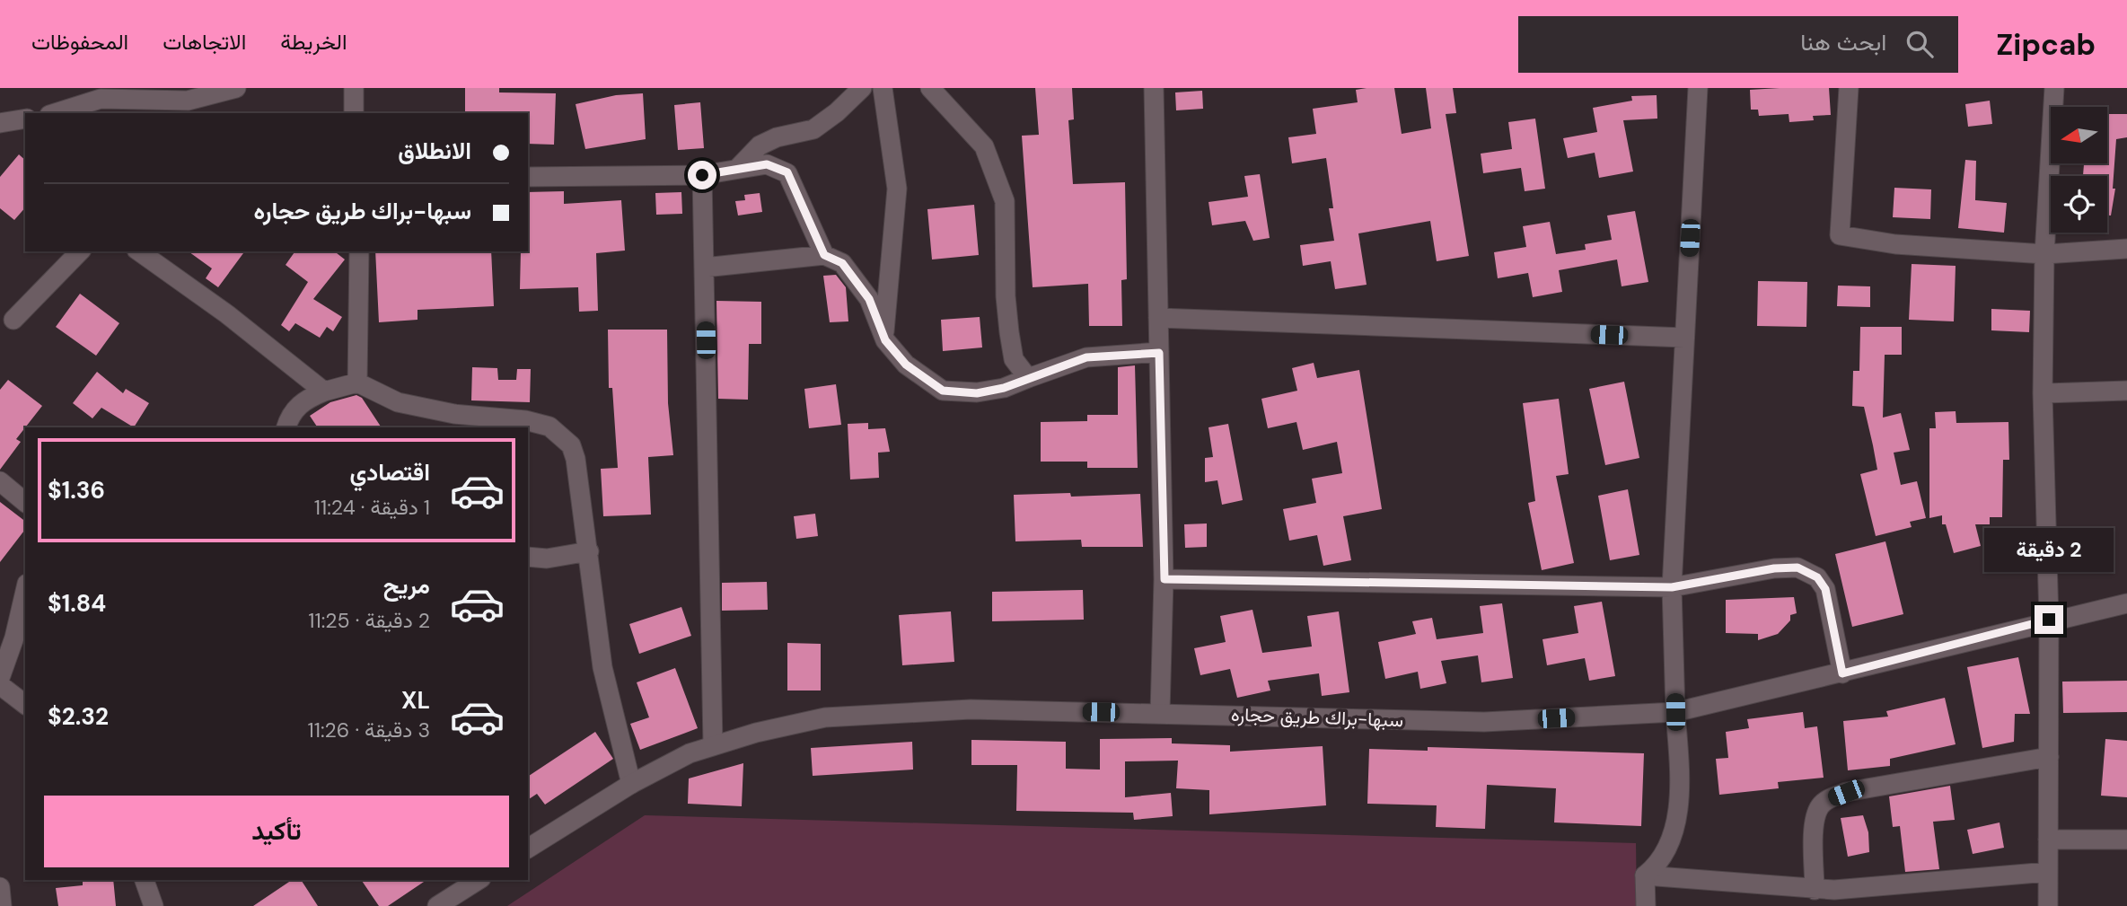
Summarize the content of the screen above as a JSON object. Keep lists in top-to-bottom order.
{
  "streets": {
    "street": ["سبها-براك طريق حجاره"]
  },
  "north": "left",
  "page": {
    "header": "Zipcab",
    "search": "ابحث هنا",
    "nav": ["الخريطة", "الاتجاهات", "المحفوظات"],
    "banner": ["الانطلاق", "سبها-براك طريق حجاره"],
    "list": [
      {
        "name": "اقتصادي",
        "note": "1 دقيقة · 11:24",
        "value": "$1.36"
      },
      {
        "name": "مريح",
        "note": "2 دقيقة · 11:25",
        "value": "$1.84"
      },
      {
        "name": "XL",
        "note": "3 دقيقة · 11:26",
        "value": "$2.32"
      }
    ],
    "bubble": "2 دقيقة",
    "buttons": "تأكيد"
  }
}
